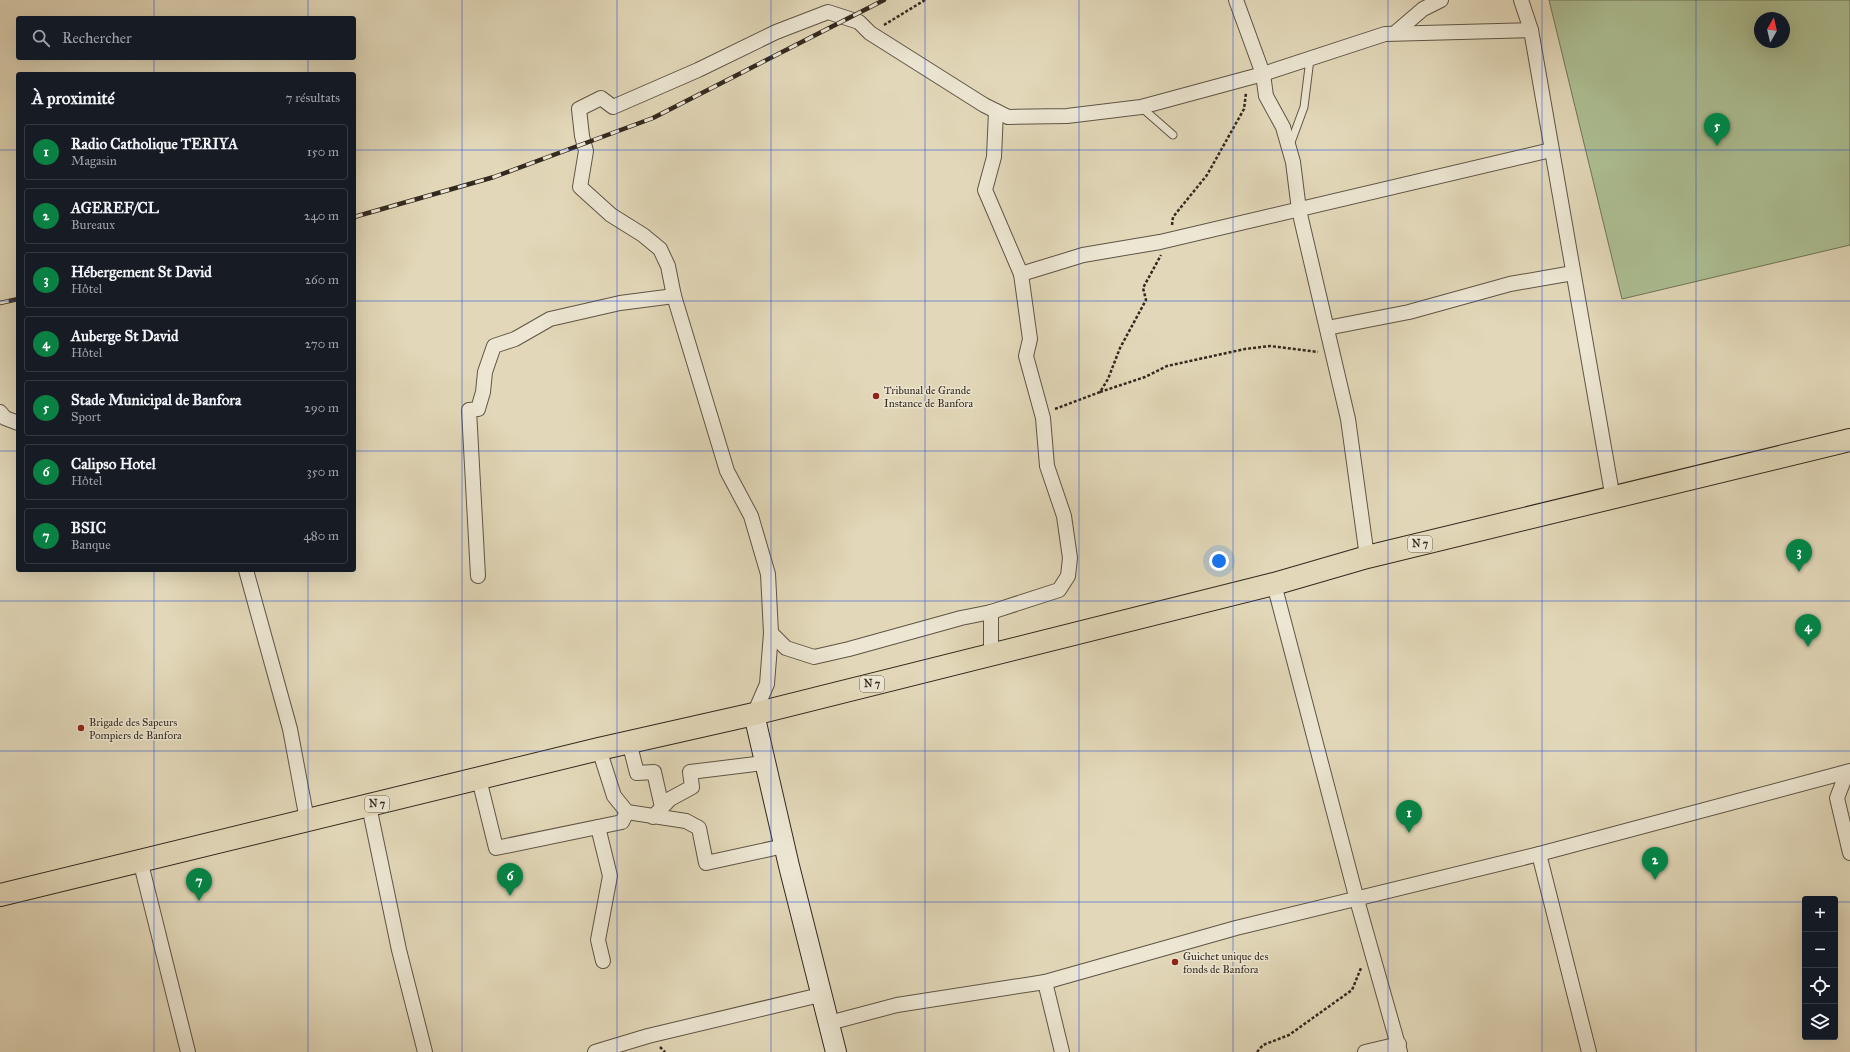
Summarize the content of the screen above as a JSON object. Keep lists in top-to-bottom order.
{
  "streets": {
    "highway": ["N 7"]
  },
  "places": ["Tribunal de Grande Instance de Banfora", "Brigade des Sapeurs Pompiers de Banfora", "Guichet unique des fonds de Banfora"],
  "north": "top",
  "page": {
    "search": "Rechercher",
    "heading": ["À proximité", "7 résultats"],
    "pins": [
      "5",
      "3",
      "4",
      "1",
      "2",
      "6",
      "7"
    ],
    "list": [
      {
        "mark": "1",
        "name": "Radio Catholique TERIYA",
        "note": "Magasin",
        "value": "150 m"
      },
      {
        "mark": "2",
        "name": "AGEREF/CL",
        "note": "Bureaux",
        "value": "240 m"
      },
      {
        "mark": "3",
        "name": "Hébergement St David",
        "note": "Hôtel",
        "value": "260 m"
      },
      {
        "mark": "4",
        "name": "Auberge St David",
        "note": "Hôtel",
        "value": "270 m"
      },
      {
        "mark": "5",
        "name": "Stade Municipal de Banfora",
        "note": "Sport",
        "value": "290 m"
      },
      {
        "mark": "6",
        "name": "Calipso Hotel",
        "note": "Hôtel",
        "value": "350 m"
      },
      {
        "mark": "7",
        "name": "BSIC",
        "note": "Banque",
        "value": "480 m"
      }
    ],
    "map_buttons": ["+", "−"]
  }
}
